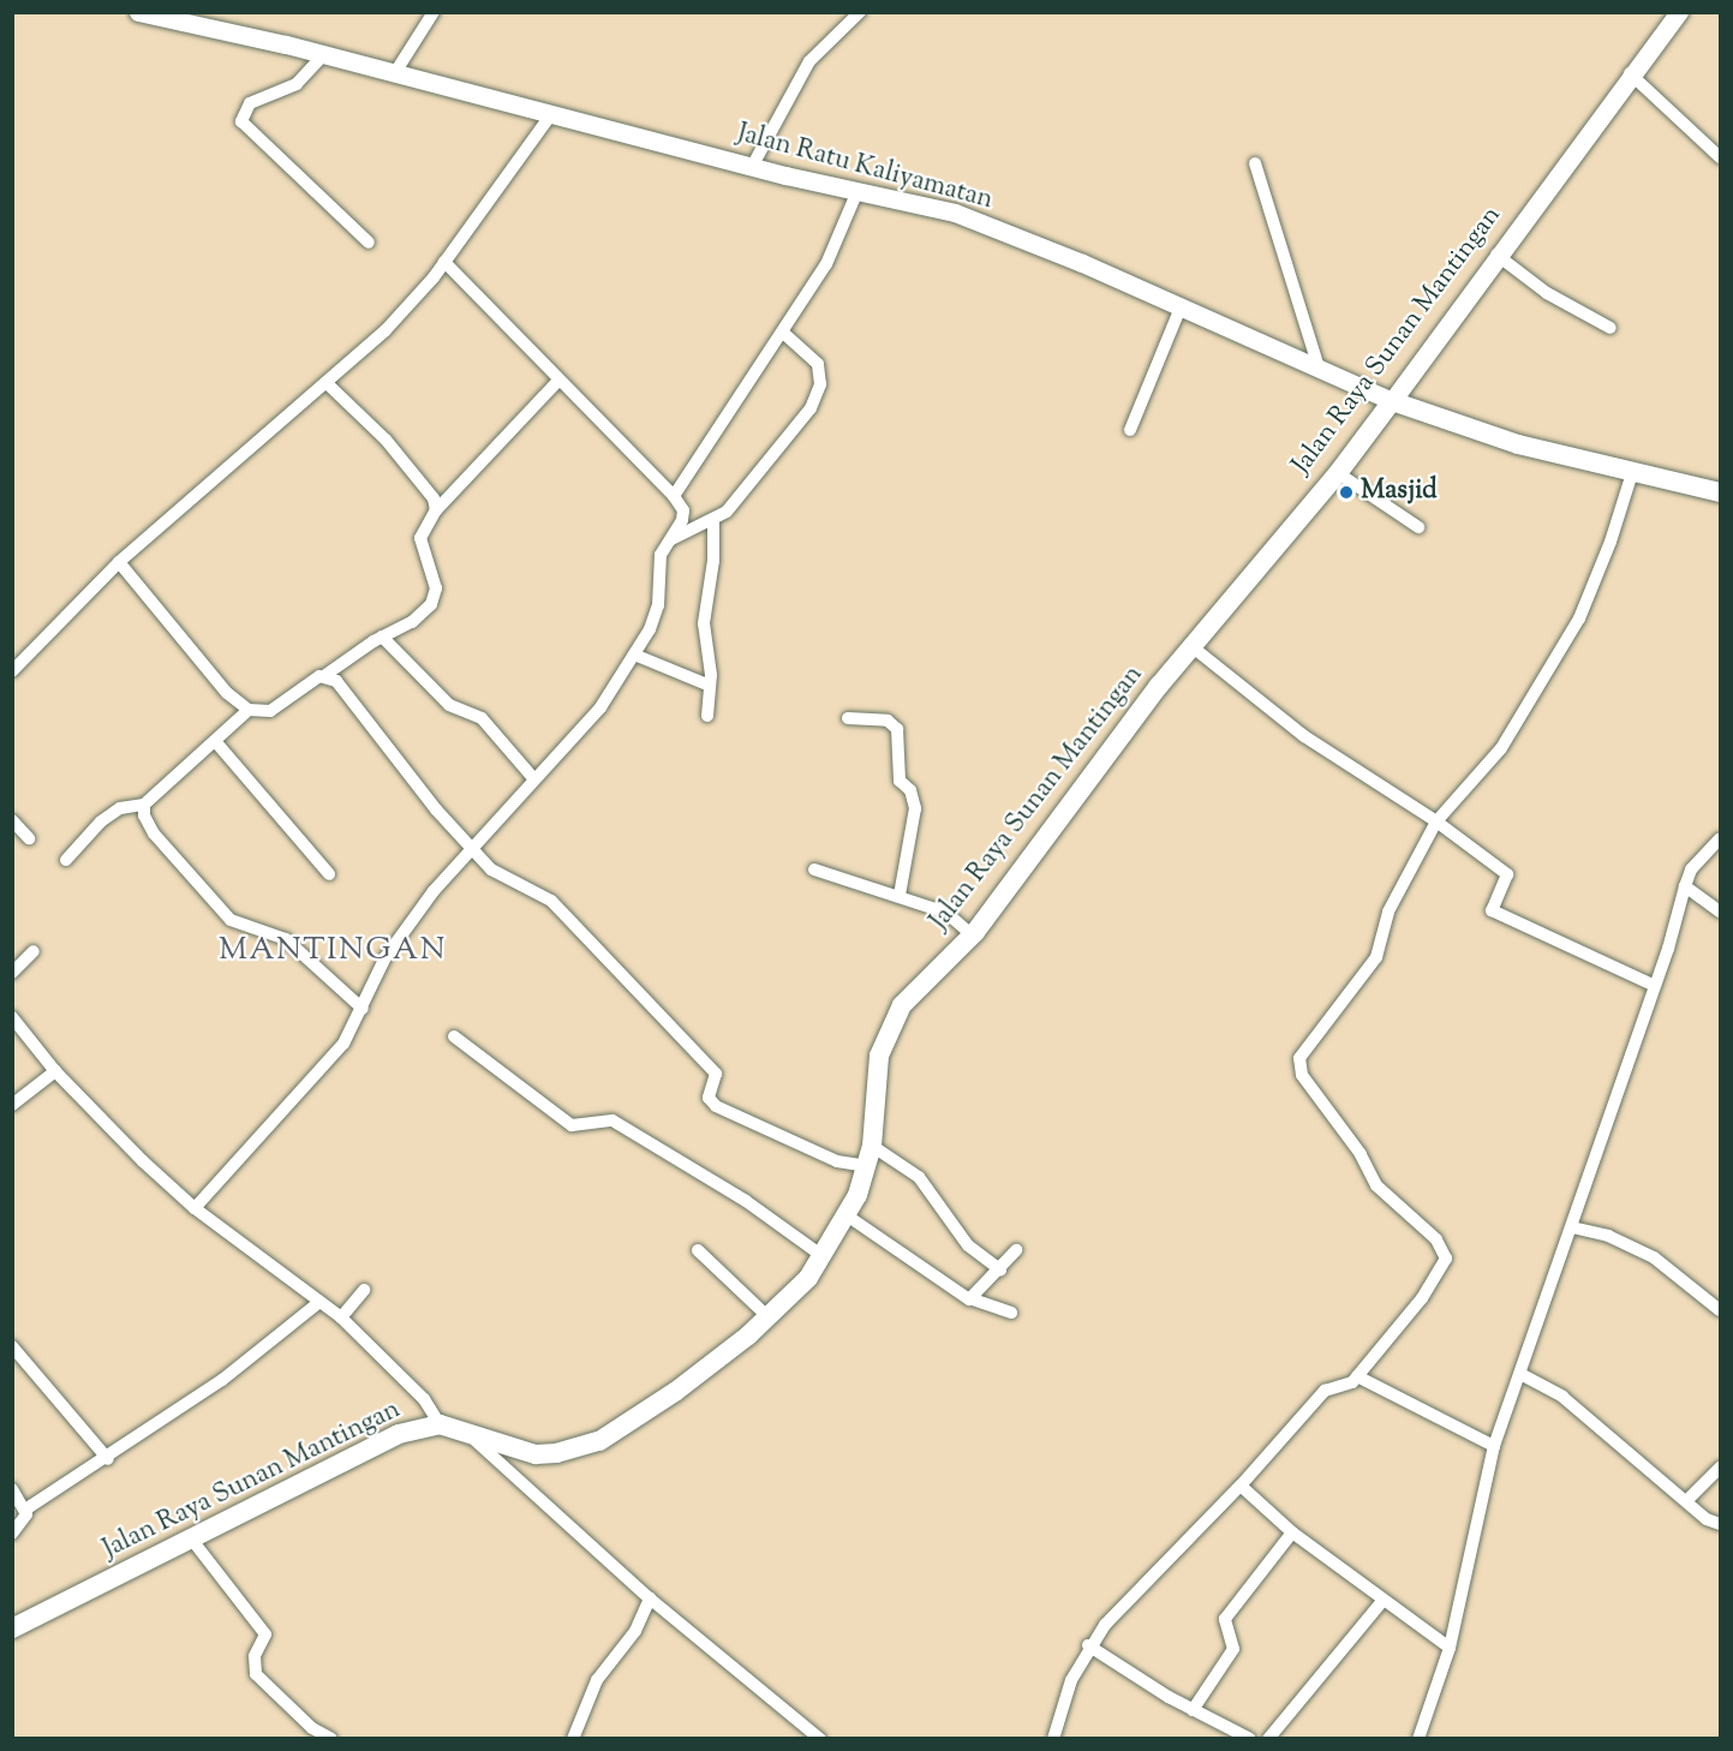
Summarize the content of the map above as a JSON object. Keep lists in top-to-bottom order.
{
  "streets": {
    "main road": ["Jalan Ratu Kaliyamatan", "Jalan Raya Sunan Mantingan"]
  },
  "crossings": [
    ["Jalan Ratu Kaliyamatan", "Jalan Raya Sunan Mantingan"]
  ],
  "districts": ["MANTINGAN"],
  "places": ["Masjid"]
}
